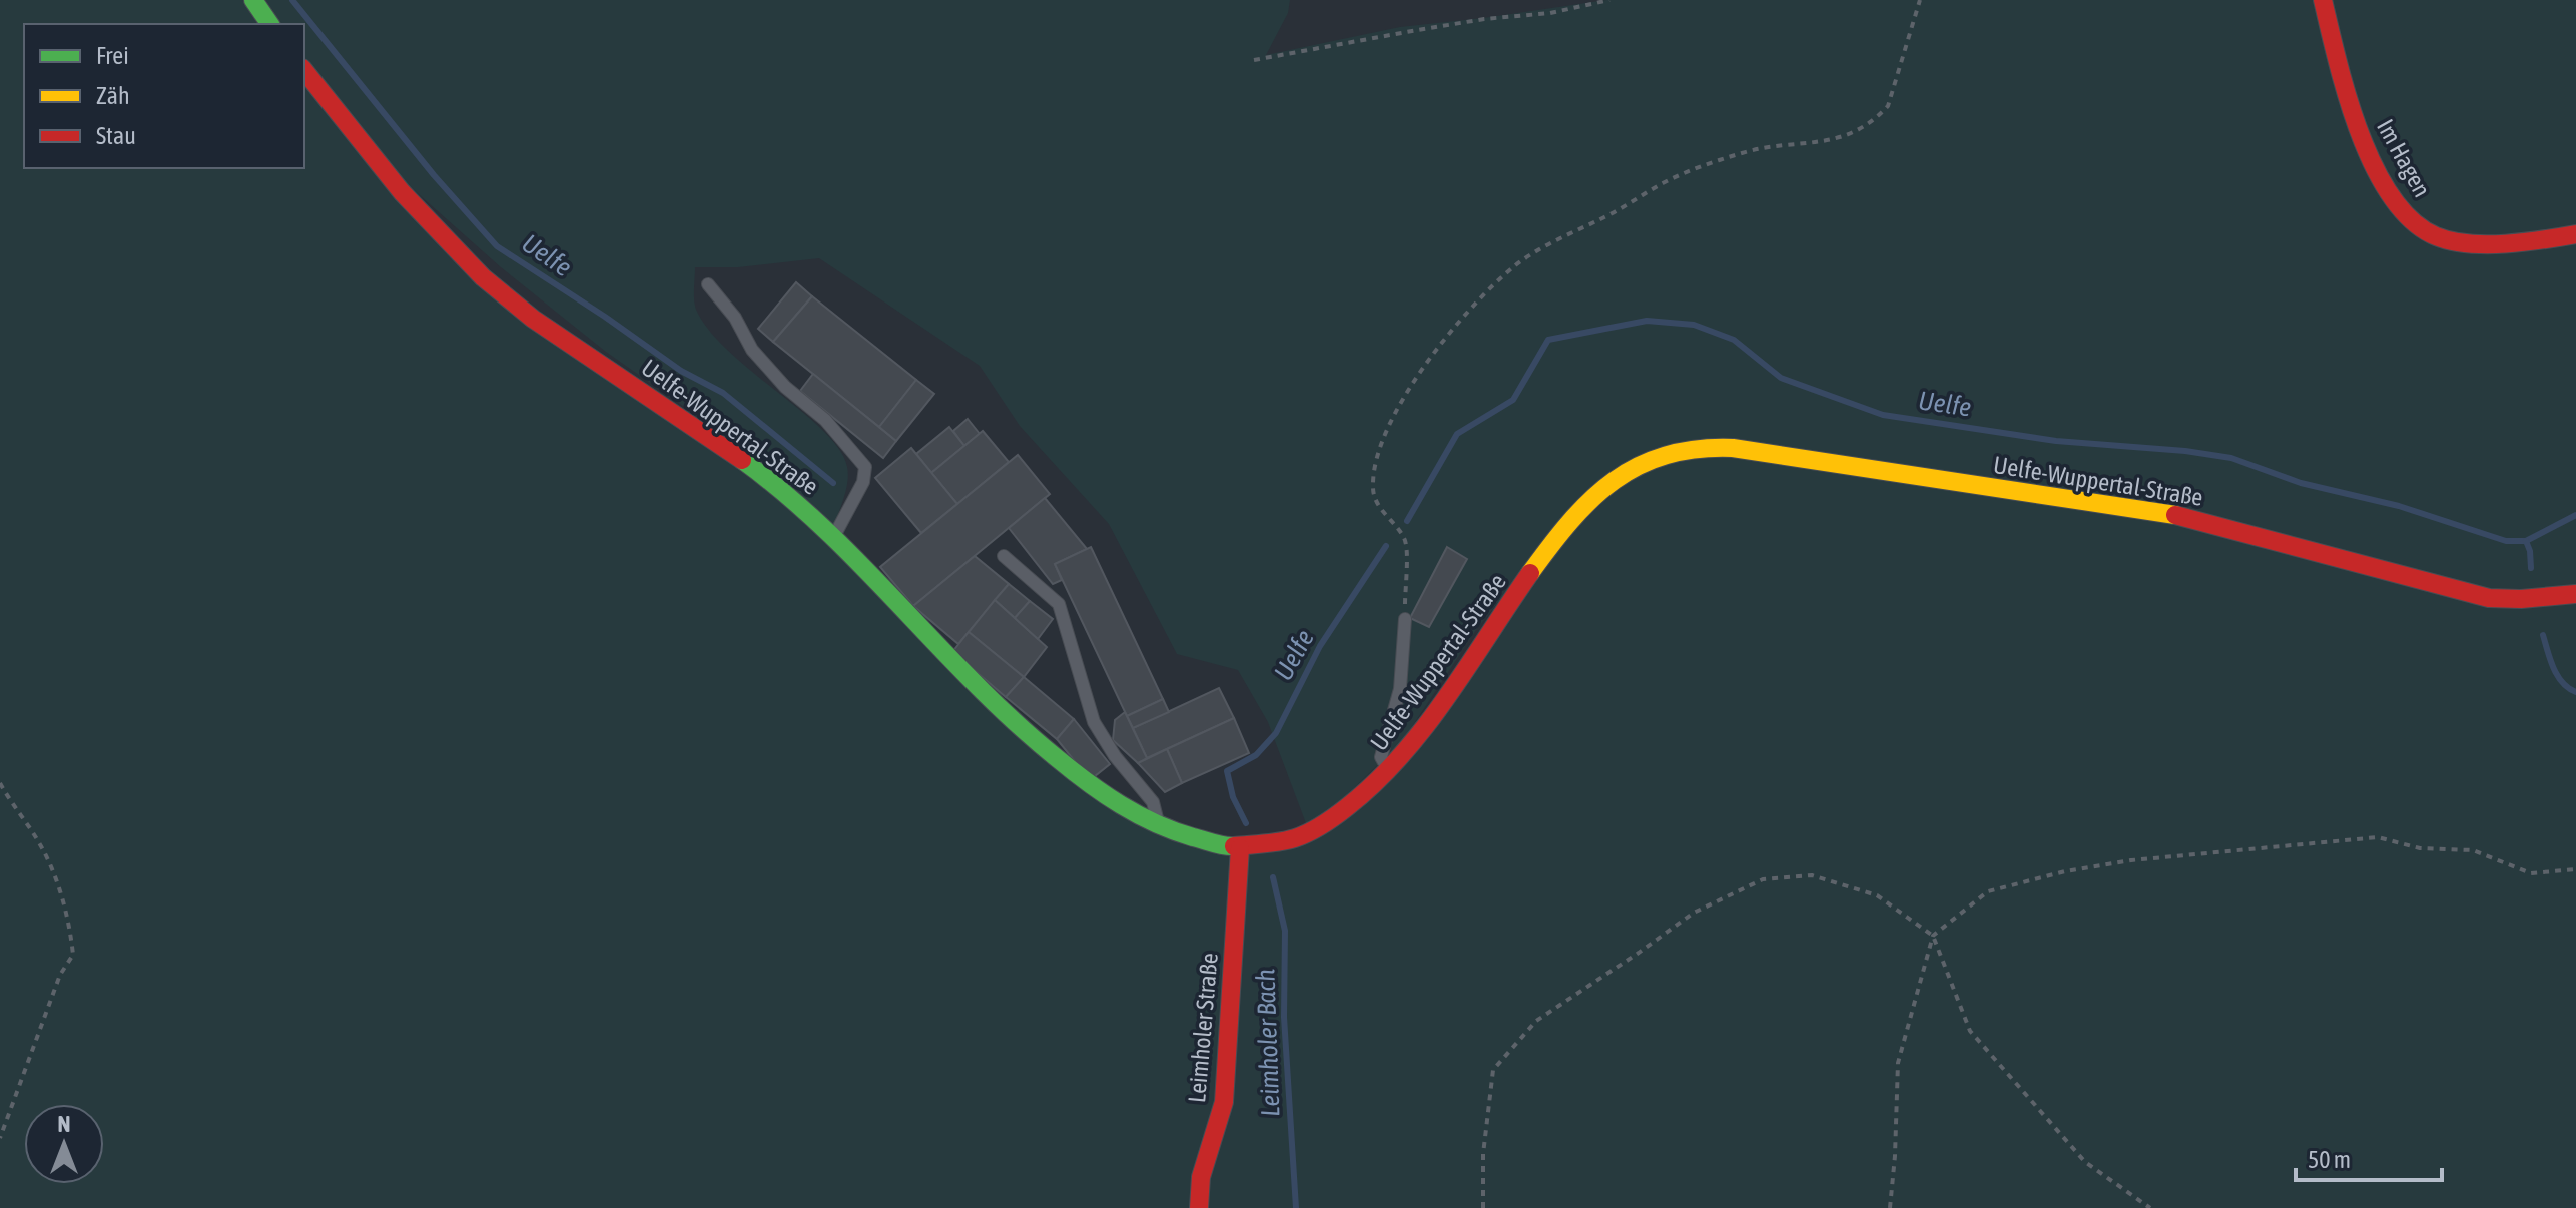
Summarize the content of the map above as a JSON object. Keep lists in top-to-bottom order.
{
  "streets": {
    "main road": ["Im Hagen", "Uelfe-Wuppertal-Straße", "Leimholer Straße"]
  },
  "crossings": [
    ["Uelfe-Wuppertal-Straße", "Leimholer Straße"]
  ],
  "water": ["Uelfe", "Leimholer Bach"],
  "legend": ["Frei", "Zäh", "Stau"],
  "scale_bar": "50 m",
  "north": "top"
}
